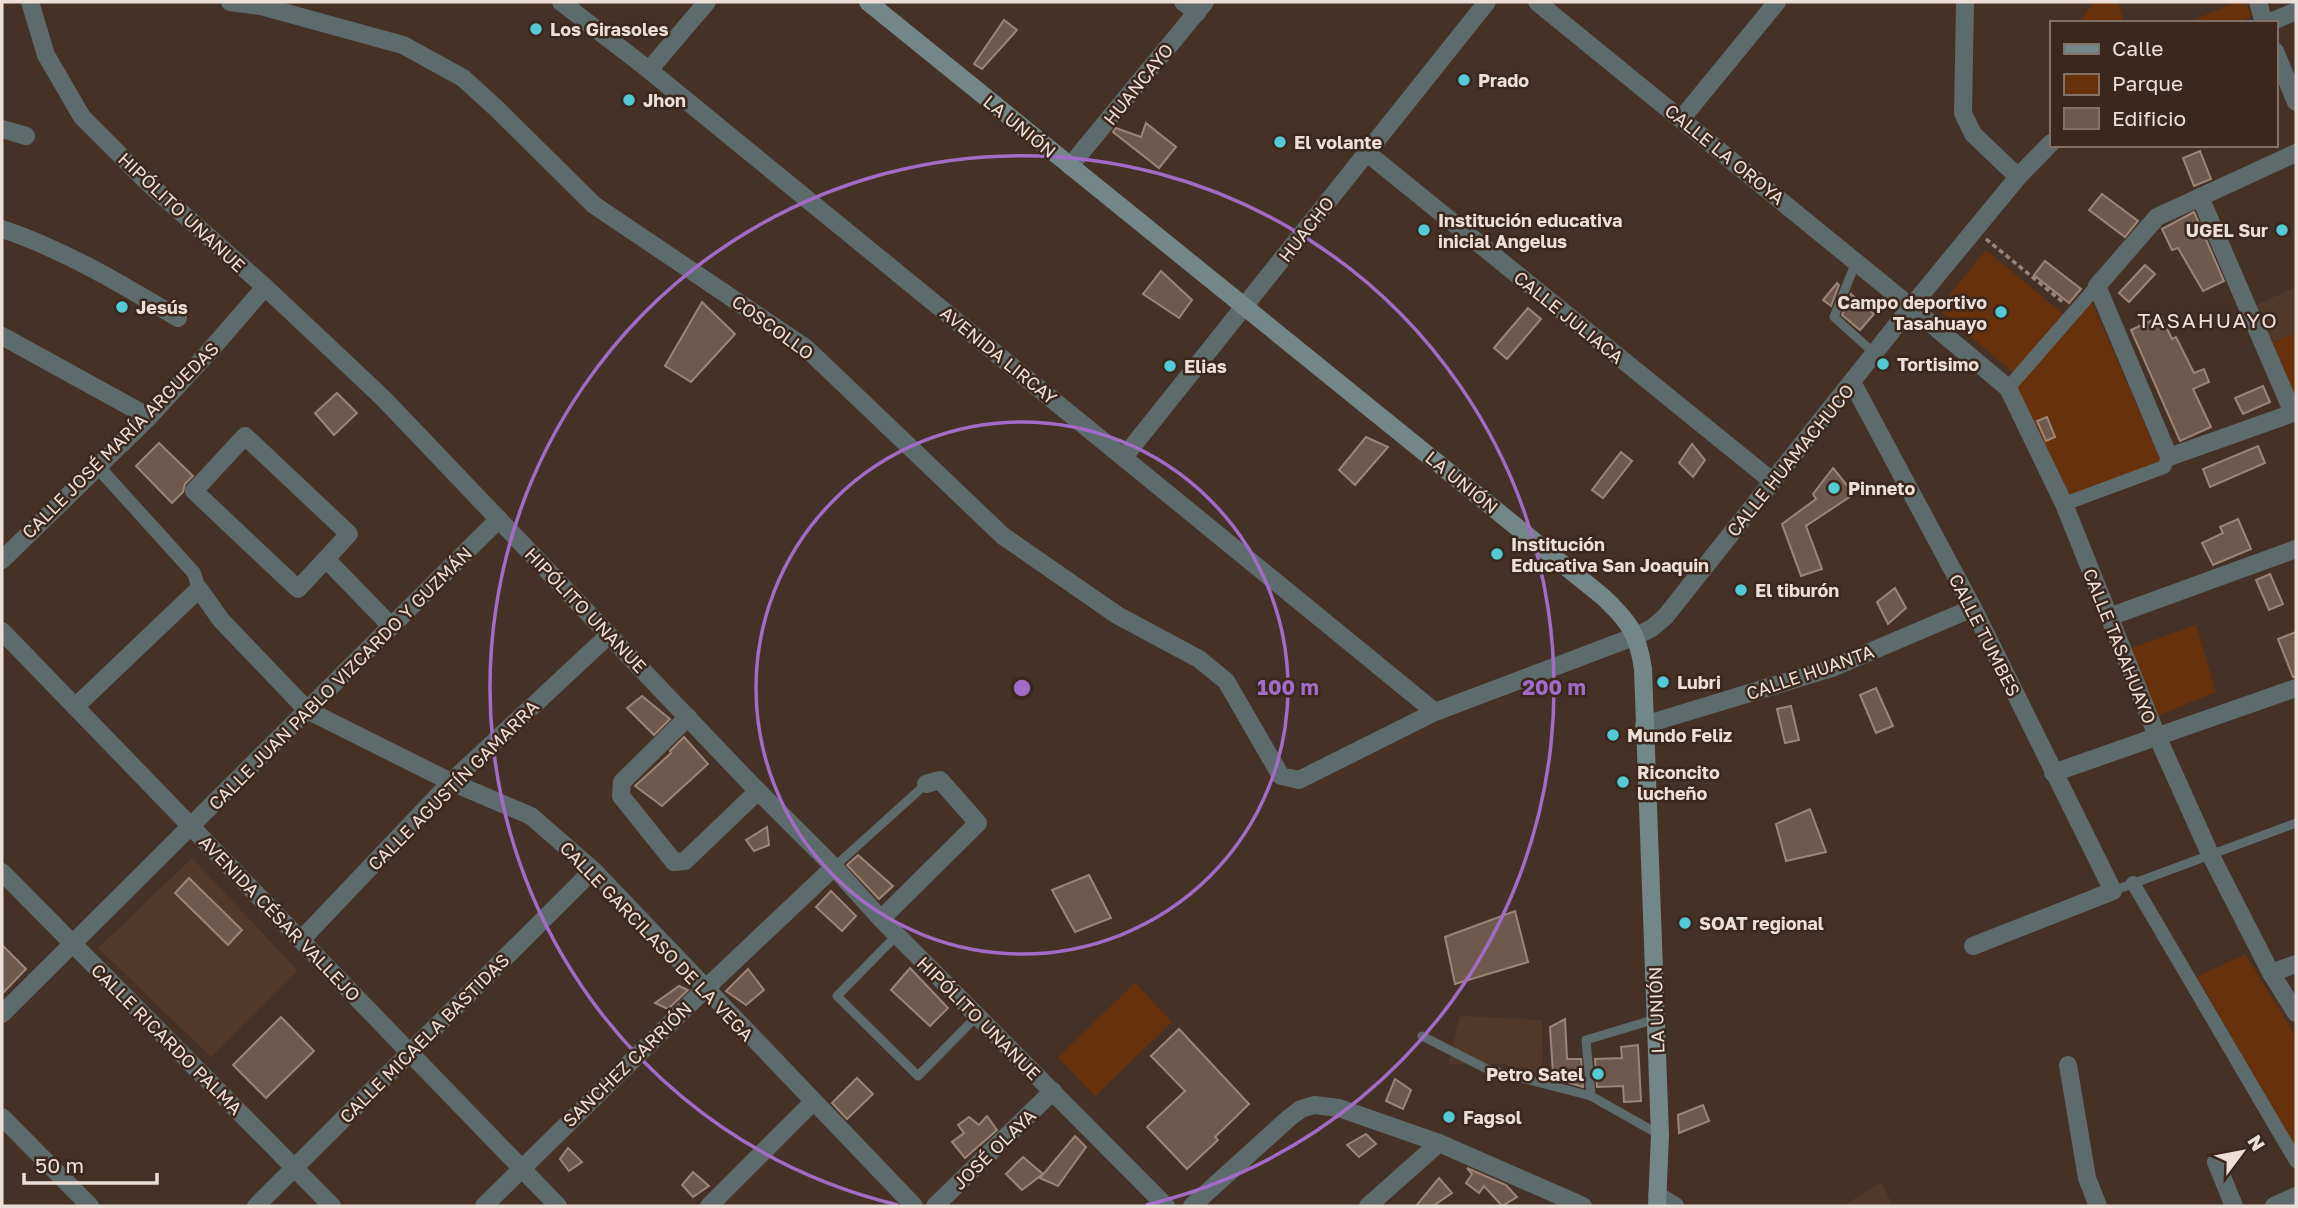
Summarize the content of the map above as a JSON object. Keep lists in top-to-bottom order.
{
  "streets": {
    "main road": ["LA UNIÓN"],
    "street": [
      "HUANCAYO",
      "CALLE LA OROYA",
      "HIPÓLITO UNANUE",
      "HUACHO",
      "CALLE JULIACA",
      "COSCOLLO",
      "AVENIDA LIRCAY",
      "CALLE JOSÉ MARÍA ARGUEDAS",
      "CALLE HUAMACHUCO",
      "CALLE TUMBES",
      "CALLE TASAHUAYO",
      "CALLE HUANTA",
      "CALLE JUAN PABLO VIZCARDO Y GUZMÁN",
      "CALLE AGUSTÍN GAMARRA",
      "AVENIDA CÉSAR VALLEJO",
      "CALLE GARCILASO DE LA VEGA",
      "CALLE MICAELA BASTIDAS",
      "CALLE RICARDO PALMA",
      "SANCHEZ CARRIÓN",
      "JOSÉ OLAYA"
    ]
  },
  "crossings": [
    ["HUANCAYO", "LA UNIÓN"],
    ["LA UNIÓN", "HUACHO"],
    ["LA UNIÓN", "CALLE HUAMACHUCO"],
    ["LA UNIÓN", "CALLE HUANTA"],
    ["CALLE LA OROYA", "CALLE HUAMACHUCO"],
    ["CALLE LA OROYA", "CALLE TASAHUAYO"],
    ["HIPÓLITO UNANUE", "CALLE JOSÉ MARÍA ARGUEDAS"],
    ["HIPÓLITO UNANUE", "CALLE JUAN PABLO VIZCARDO Y GUZMÁN"],
    ["HIPÓLITO UNANUE", "CALLE AGUSTÍN GAMARRA"],
    ["HIPÓLITO UNANUE", "SANCHEZ CARRIÓN"],
    ["HIPÓLITO UNANUE", "JOSÉ OLAYA"],
    ["HUACHO", "CALLE JULIACA"],
    ["HUACHO", "AVENIDA LIRCAY"],
    ["CALLE JULIACA", "CALLE HUAMACHUCO"],
    ["COSCOLLO", "CALLE HUAMACHUCO"],
    ["AVENIDA LIRCAY", "CALLE HUAMACHUCO"],
    ["CALLE JOSÉ MARÍA ARGUEDAS", "CALLE GARCILASO DE LA VEGA"],
    ["CALLE HUAMACHUCO", "CALLE TUMBES"],
    ["CALLE HUAMACHUCO", "CALLE TASAHUAYO"],
    ["CALLE TUMBES", "CALLE HUANTA"],
    ["CALLE JUAN PABLO VIZCARDO Y GUZMÁN", "AVENIDA CÉSAR VALLEJO"],
    ["CALLE JUAN PABLO VIZCARDO Y GUZMÁN", "CALLE GARCILASO DE LA VEGA"],
    ["CALLE JUAN PABLO VIZCARDO Y GUZMÁN", "CALLE RICARDO PALMA"],
    ["CALLE AGUSTÍN GAMARRA", "AVENIDA CÉSAR VALLEJO"],
    ["CALLE AGUSTÍN GAMARRA", "CALLE GARCILASO DE LA VEGA"],
    ["AVENIDA CÉSAR VALLEJO", "CALLE MICAELA BASTIDAS"],
    ["AVENIDA CÉSAR VALLEJO", "SANCHEZ CARRIÓN"],
    ["CALLE GARCILASO DE LA VEGA", "CALLE MICAELA BASTIDAS"],
    ["CALLE GARCILASO DE LA VEGA", "SANCHEZ CARRIÓN"],
    ["CALLE MICAELA BASTIDAS", "CALLE RICARDO PALMA"]
  ],
  "districts": ["TASAHUAYO"],
  "places": [
    "Los Girasoles",
    "Prado",
    "Jhon",
    "El volante",
    "Institución educativa inicial Angelus",
    "UGEL Sur",
    "Jesús",
    "Campo deportivo Tasahuayo",
    "Tortisimo",
    "Elias",
    "Pinneto",
    "Institución Educativa San Joaquin",
    "El tiburón",
    "Lubri",
    "Mundo Feliz",
    "Riconcito lucheño",
    "SOAT regional",
    "Petro Satel",
    "Fagsol"
  ],
  "legend": ["Calle", "Parque", "Edificio"],
  "scale_bar": "50 m",
  "north": "top right",
  "rings": ["100 m", "200 m"]
}
